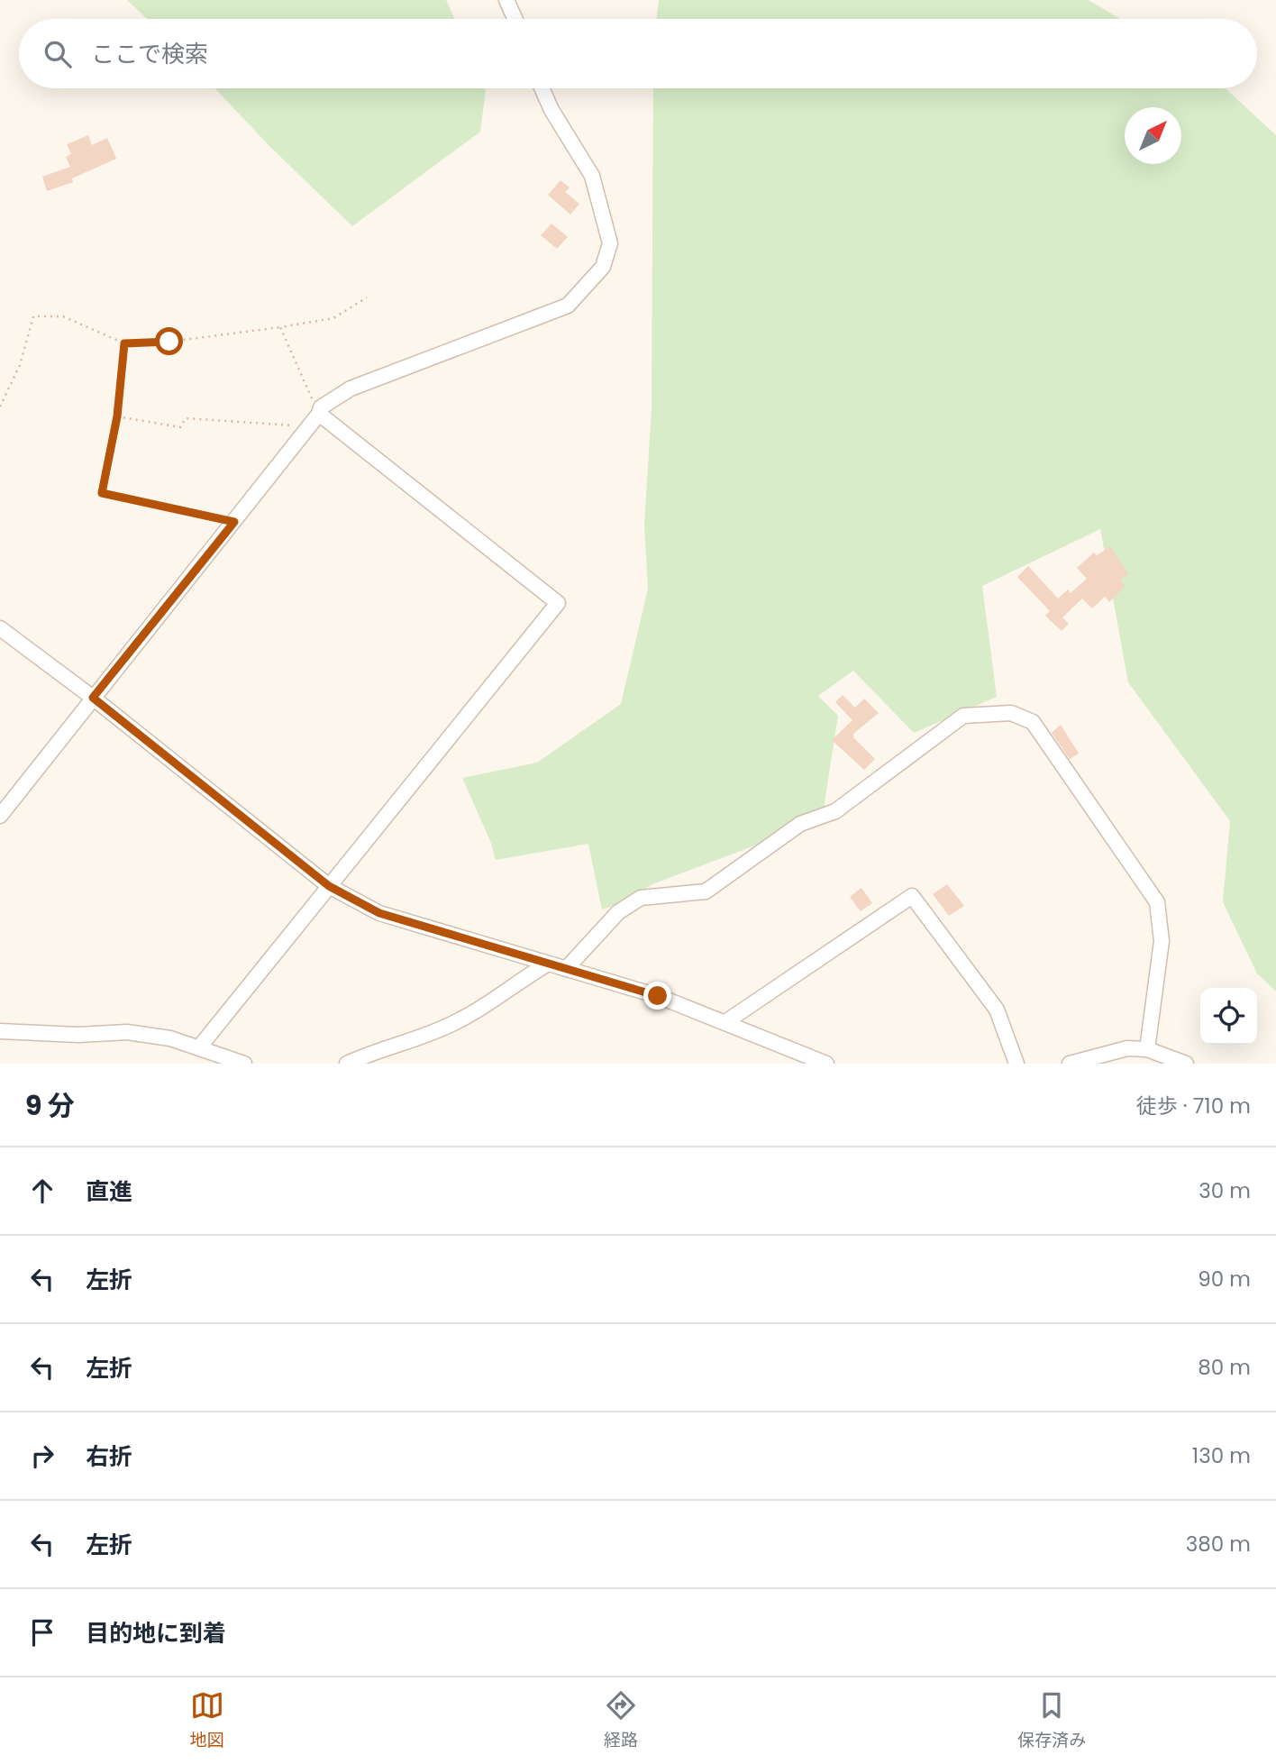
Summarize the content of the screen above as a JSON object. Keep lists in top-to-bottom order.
{
  "north": "top right",
  "page": {
    "search": "ここで検索",
    "heading": ["9 分", "徒歩 · 710 m"],
    "list": [
      ["直進", "30 m"],
      ["左折", "90 m"],
      ["左折", "80 m"],
      ["右折", "130 m"],
      ["左折", "380 m"],
      "目的地に到着"
    ],
    "nav": ["地図", "経路", "保存済み"]
  }
}
